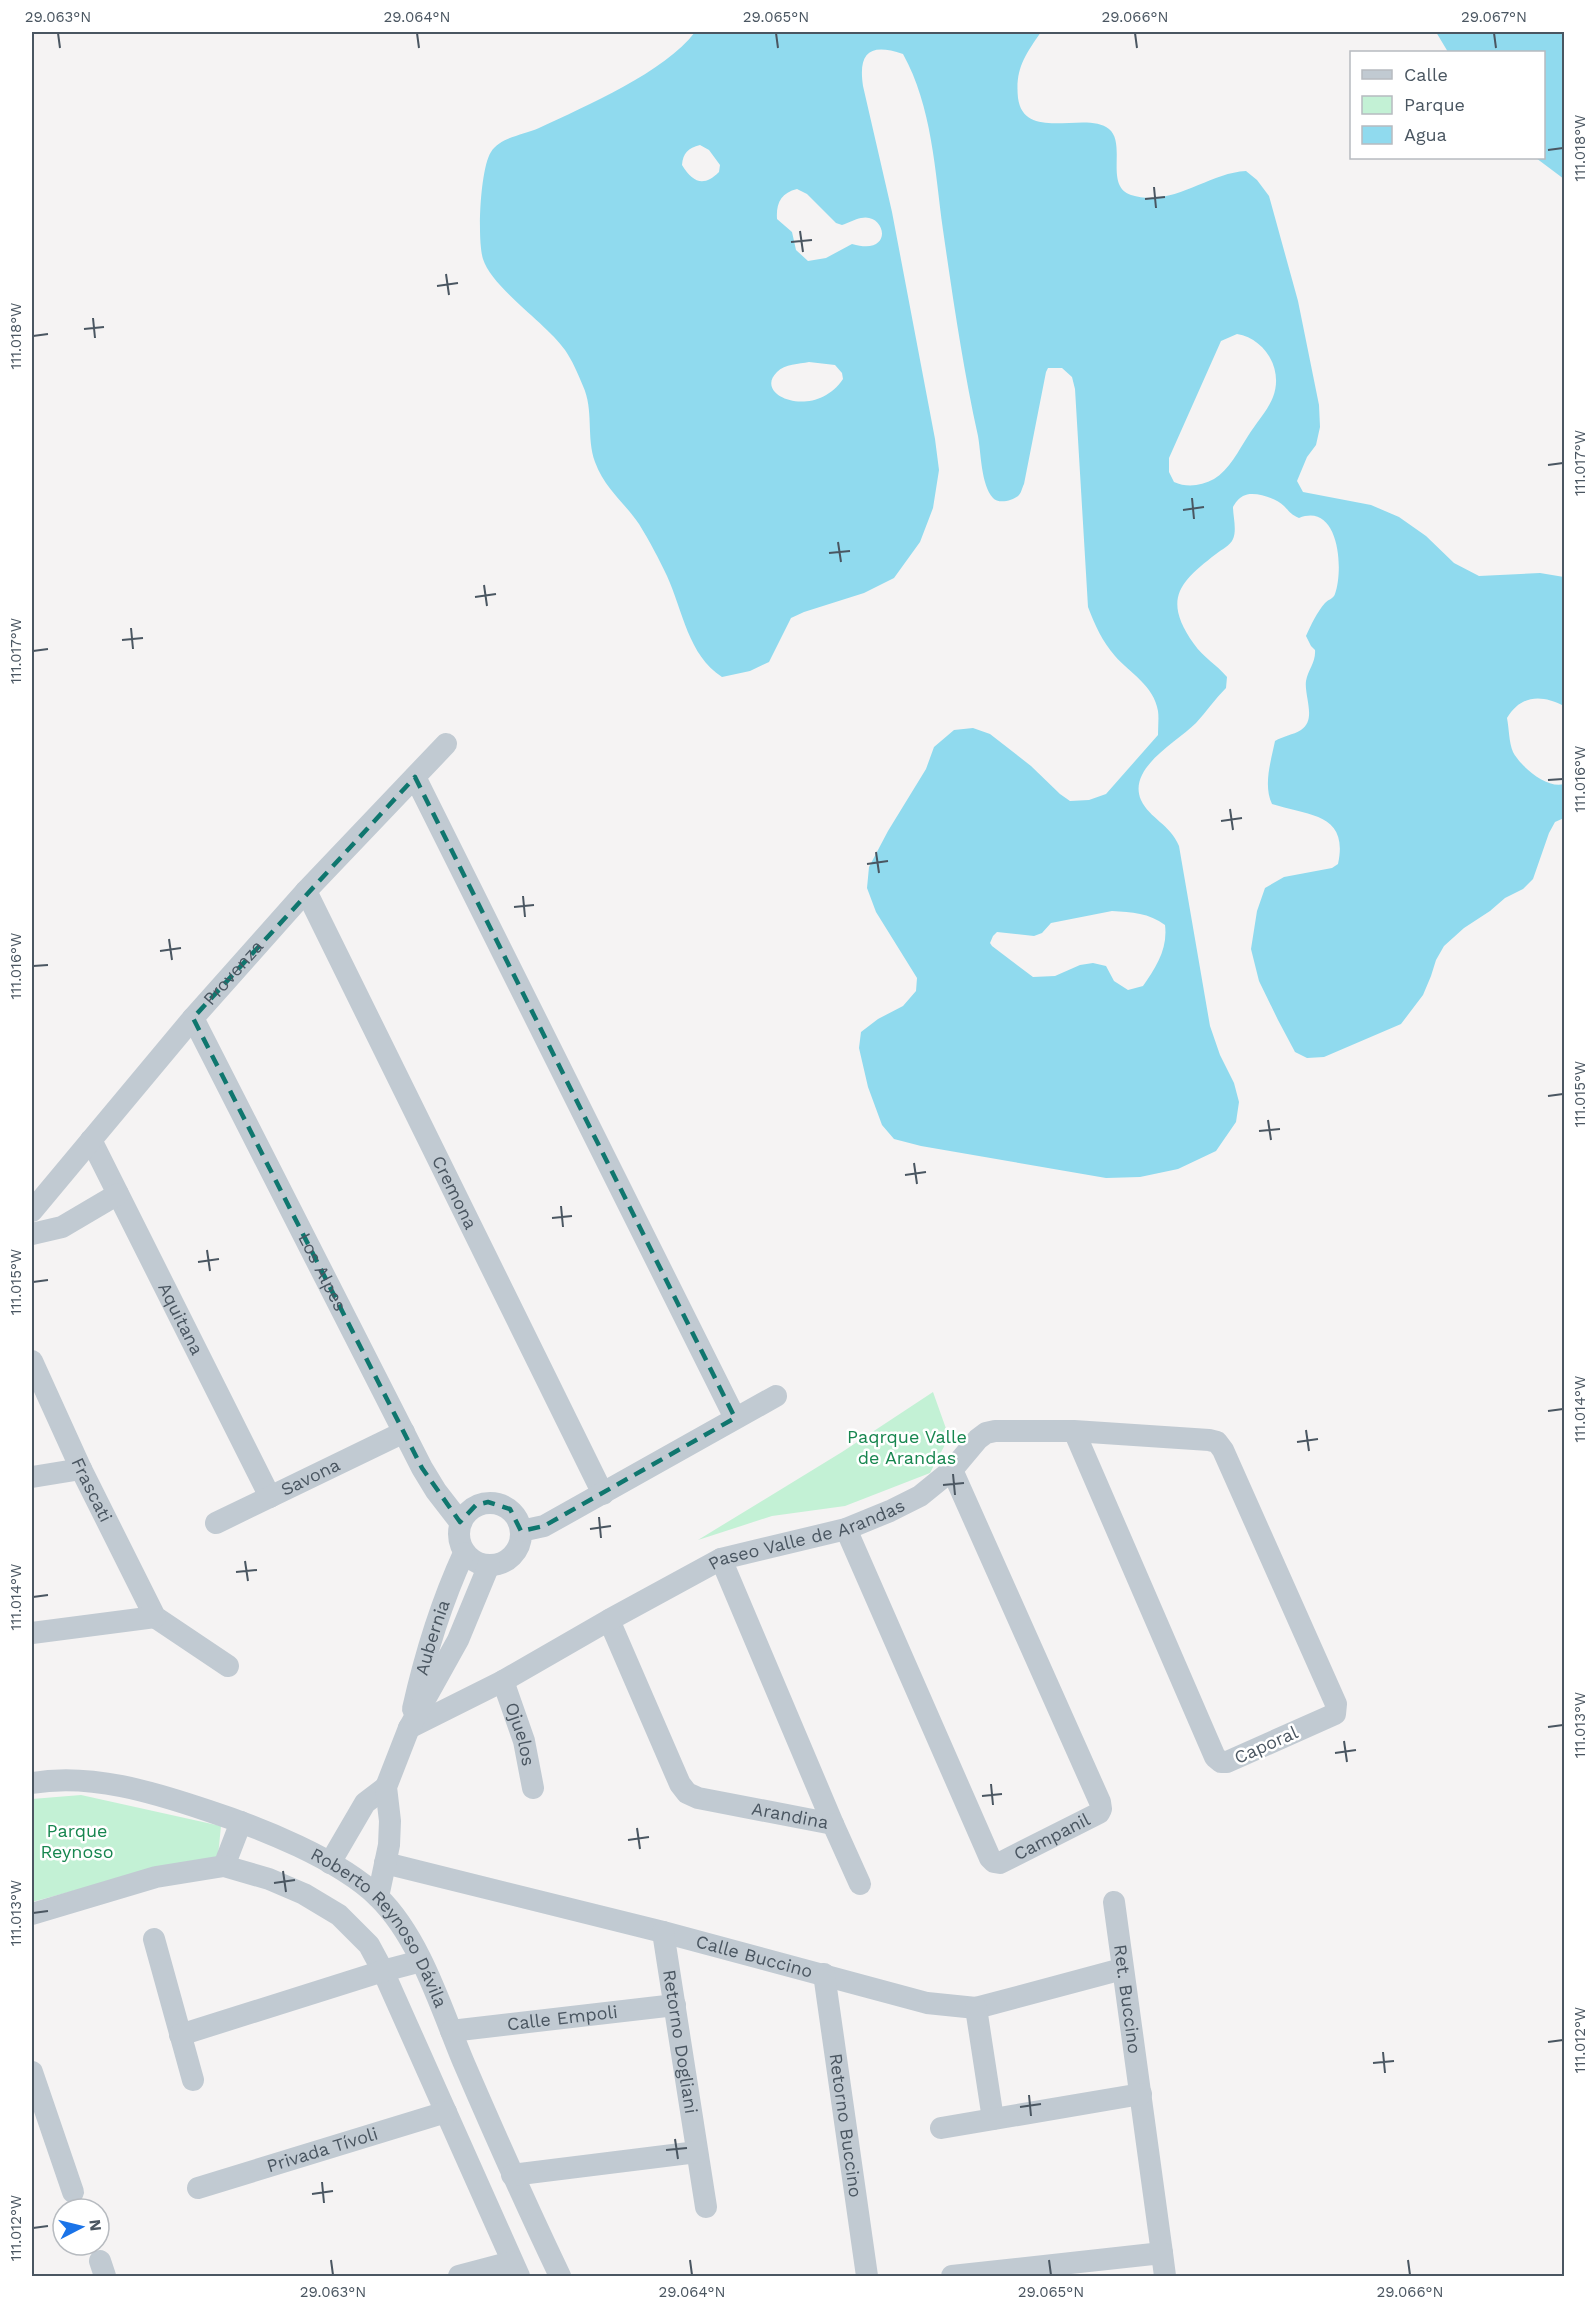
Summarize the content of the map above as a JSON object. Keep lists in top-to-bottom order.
{
  "streets": {
    "street": [
      "Provenza",
      "Cremona",
      "Los Alpes",
      "Aquitana",
      "Savona",
      "Frascati",
      "Paseo Valle de Arandas",
      "Aubernia",
      "Ojuelos",
      "Caporal",
      "Arandina",
      "Campanil",
      "Roberto Reynoso Dávila",
      "Calle Buccino",
      "Ret. Buccino",
      "Calle Empoli",
      "Retorno Dogliani",
      "Retorno Buccino",
      "Privada Tívoli"
    ]
  },
  "crossings": [
    ["Provenza", "Cremona"],
    ["Provenza", "Los Alpes"],
    ["Provenza", "Aquitana"],
    ["Los Alpes", "Savona"],
    ["Los Alpes", "Aubernia"],
    ["Aquitana", "Savona"],
    ["Paseo Valle de Arandas", "Aubernia"],
    ["Paseo Valle de Arandas", "Ojuelos"],
    ["Paseo Valle de Arandas", "Caporal"],
    ["Paseo Valle de Arandas", "Arandina"],
    ["Paseo Valle de Arandas", "Campanil"],
    ["Aubernia", "Roberto Reynoso Dávila"],
    ["Aubernia", "Calle Buccino"],
    ["Roberto Reynoso Dávila", "Calle Empoli"],
    ["Roberto Reynoso Dávila", "Privada Tívoli"],
    ["Calle Buccino", "Ret. Buccino"],
    ["Calle Buccino", "Retorno Dogliani"],
    ["Calle Buccino", "Retorno Buccino"],
    ["Calle Empoli", "Retorno Dogliani"]
  ],
  "parks": ["Paqrque Valle de Arandas", "Parque Reynoso"],
  "legend": ["Calle", "Parque", "Agua"],
  "north": "right",
  "coordinates": [
    "29.063°N",
    "29.064°N",
    "29.065°N",
    "29.066°N",
    "29.067°N",
    "111.018°W",
    "111.017°W",
    "111.016°W",
    "111.015°W",
    "111.014°W",
    "111.013°W",
    "111.012°W"
  ]
}
